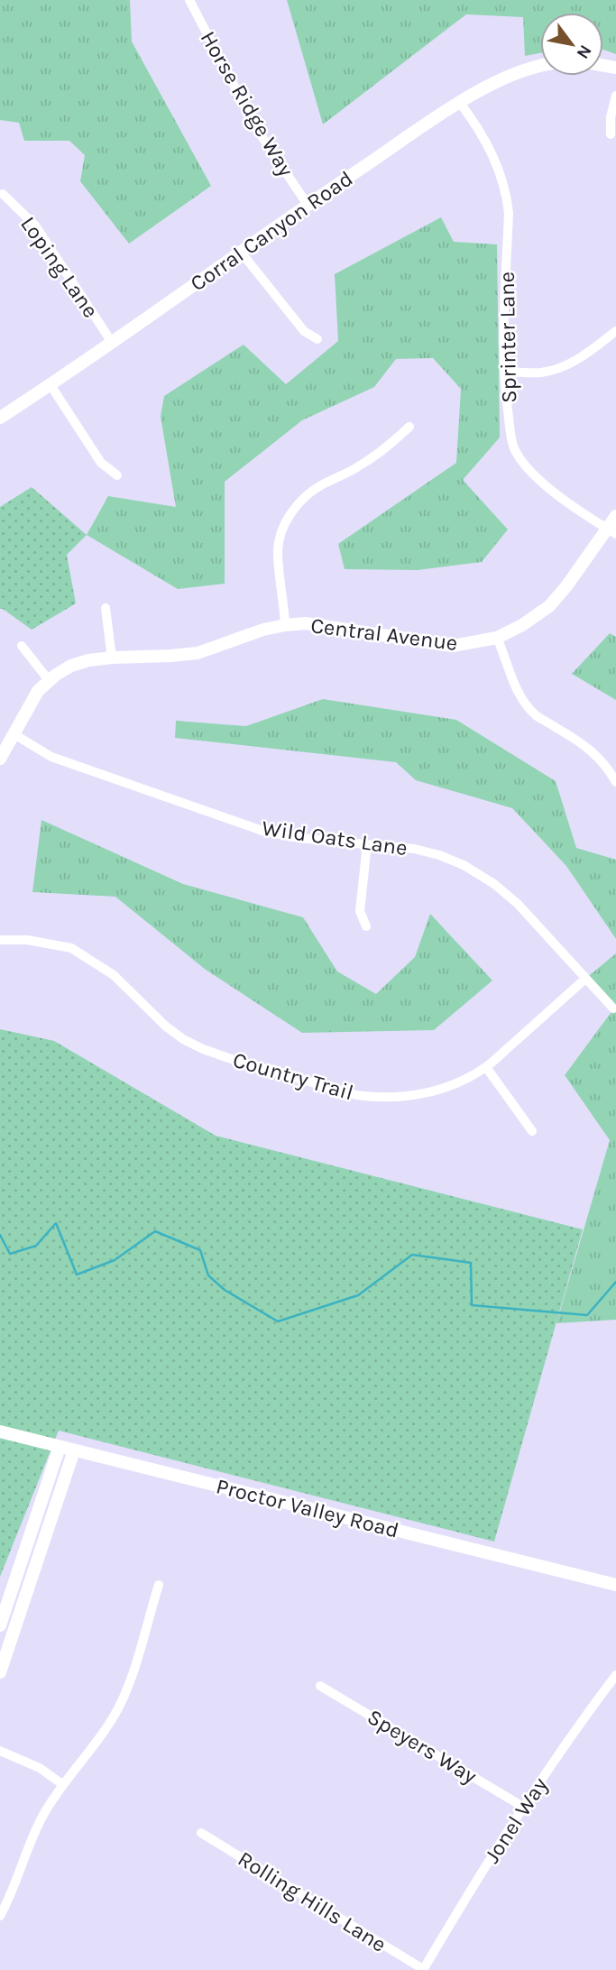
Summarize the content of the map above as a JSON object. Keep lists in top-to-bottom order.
{
  "streets": {
    "street": [
      "Horse Ridge Way",
      "Corral Canyon Road",
      "Loping Lane",
      "Sprinter Lane",
      "Central Avenue",
      "Wild Oats Lane",
      "Country Trail",
      "Proctor Valley Road",
      "Speyers Way",
      "Jonel Way",
      "Rolling Hills Lane"
    ]
  },
  "crossings": [
    ["Horse Ridge Way", "Corral Canyon Road"],
    ["Corral Canyon Road", "Loping Lane"],
    ["Corral Canyon Road", "Sprinter Lane"],
    ["Sprinter Lane", "Central Avenue"],
    ["Central Avenue", "Wild Oats Lane"],
    ["Wild Oats Lane", "Country Trail"],
    ["Speyers Way", "Jonel Way"],
    ["Jonel Way", "Rolling Hills Lane"]
  ],
  "north": "bottom right"
}
